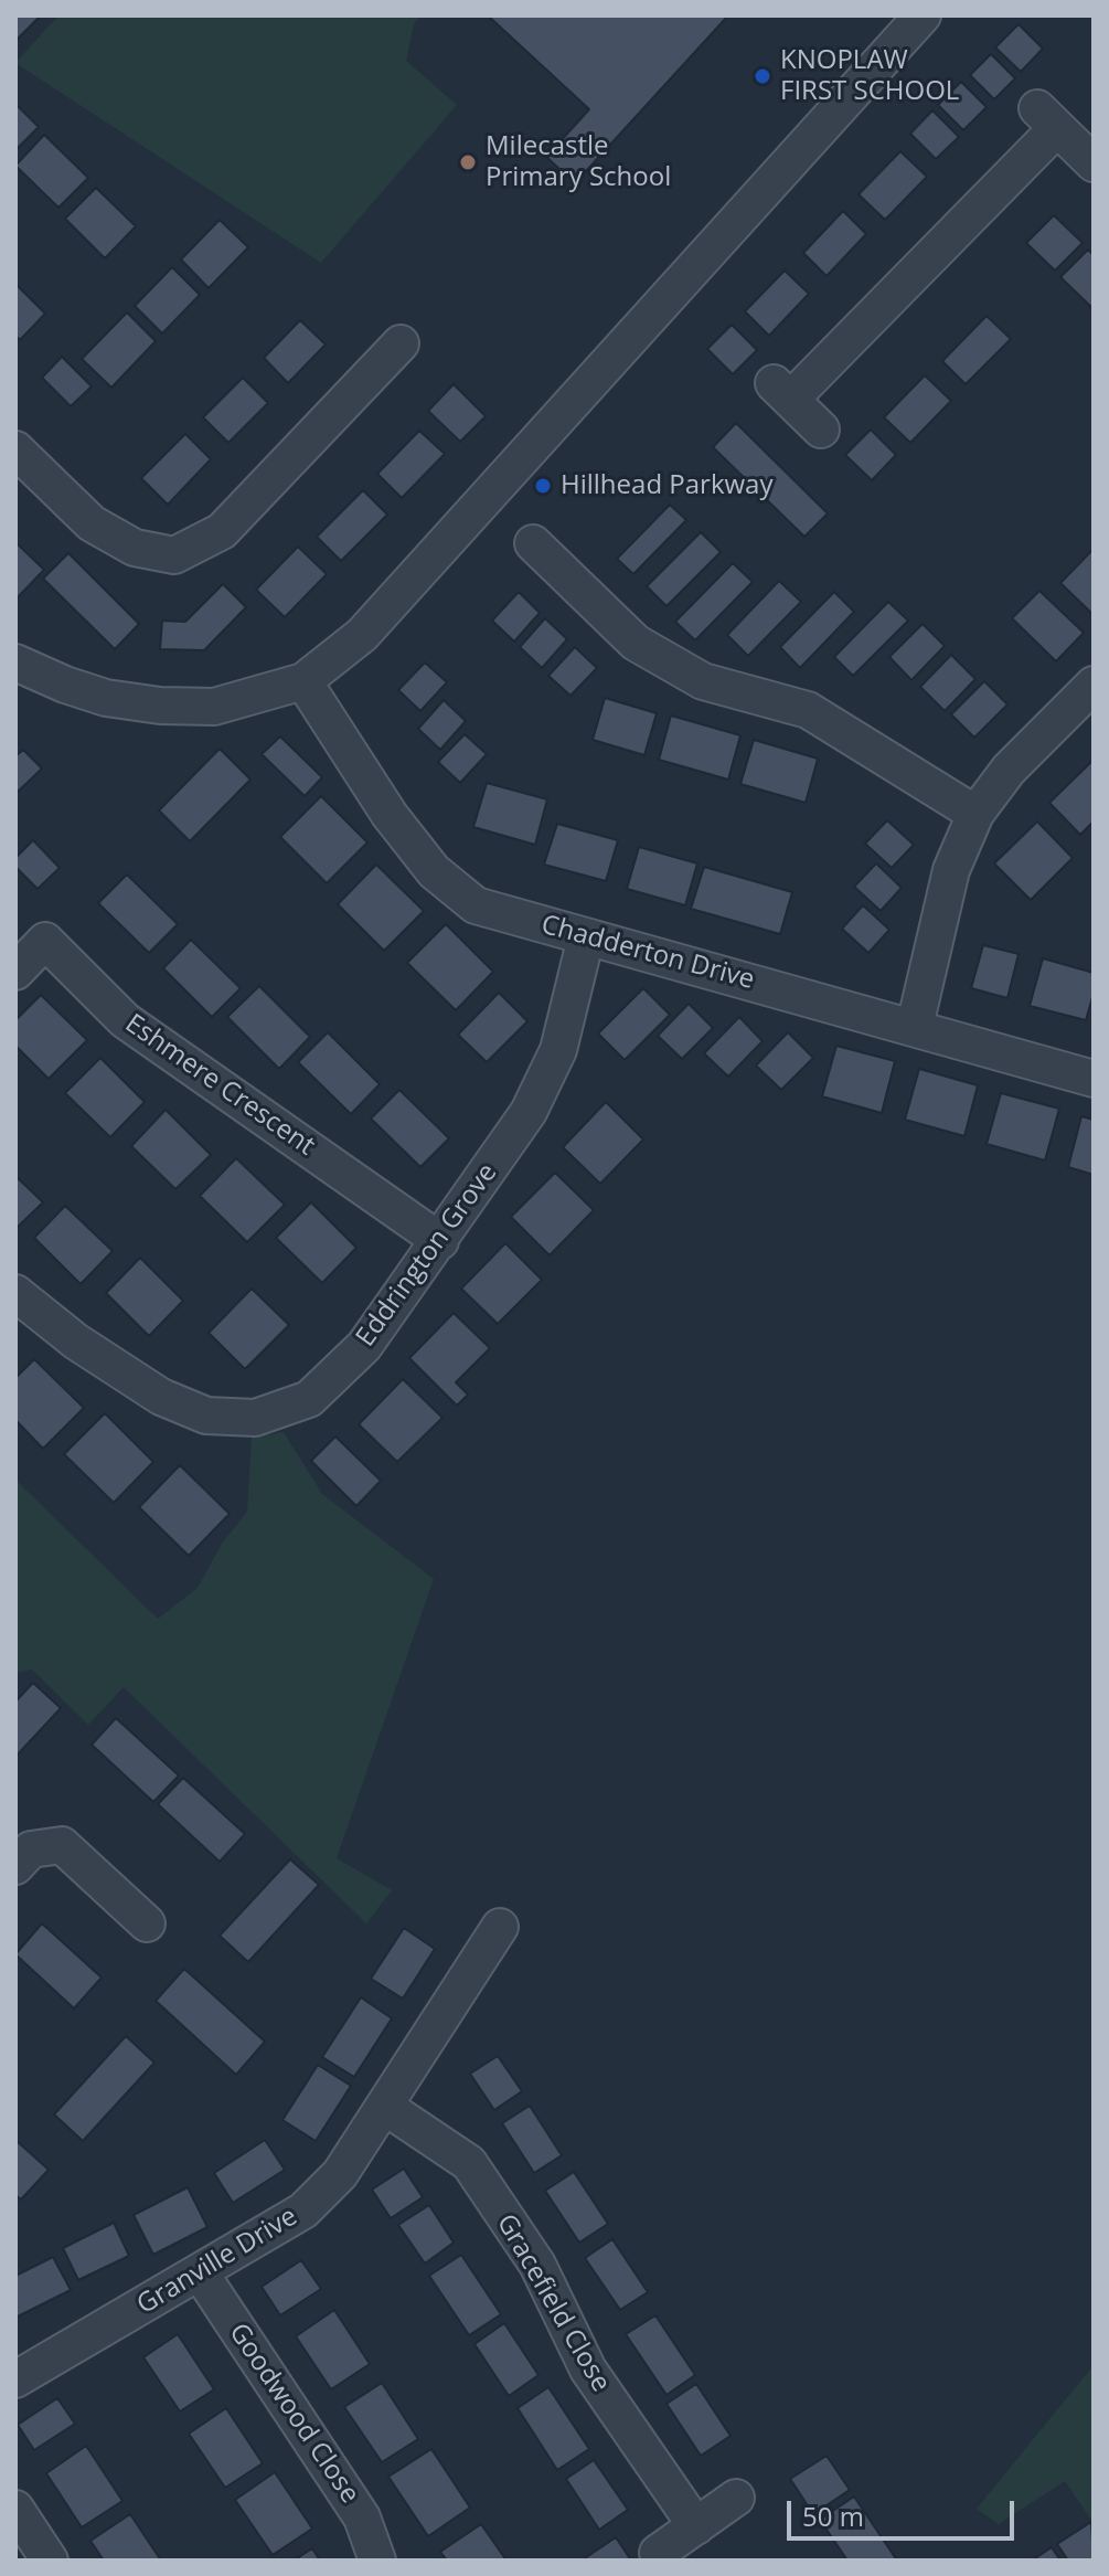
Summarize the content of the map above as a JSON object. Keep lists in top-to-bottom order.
{
  "streets": {
    "street": [
      "Chadderton Drive",
      "Eshmere Crescent",
      "Eddrington Grove",
      "Granville Drive",
      "Gracefield Close",
      "Goodwood Close"
    ]
  },
  "crossings": [
    ["Chadderton Drive", "Eddrington Grove"],
    ["Eshmere Crescent", "Eddrington Grove"],
    ["Granville Drive", "Gracefield Close"],
    ["Granville Drive", "Goodwood Close"]
  ],
  "places": ["KNOPLAW FIRST SCHOOL", "Milecastle Primary School", "Hillhead Parkway"],
  "scale_bar": "50 m"
}
